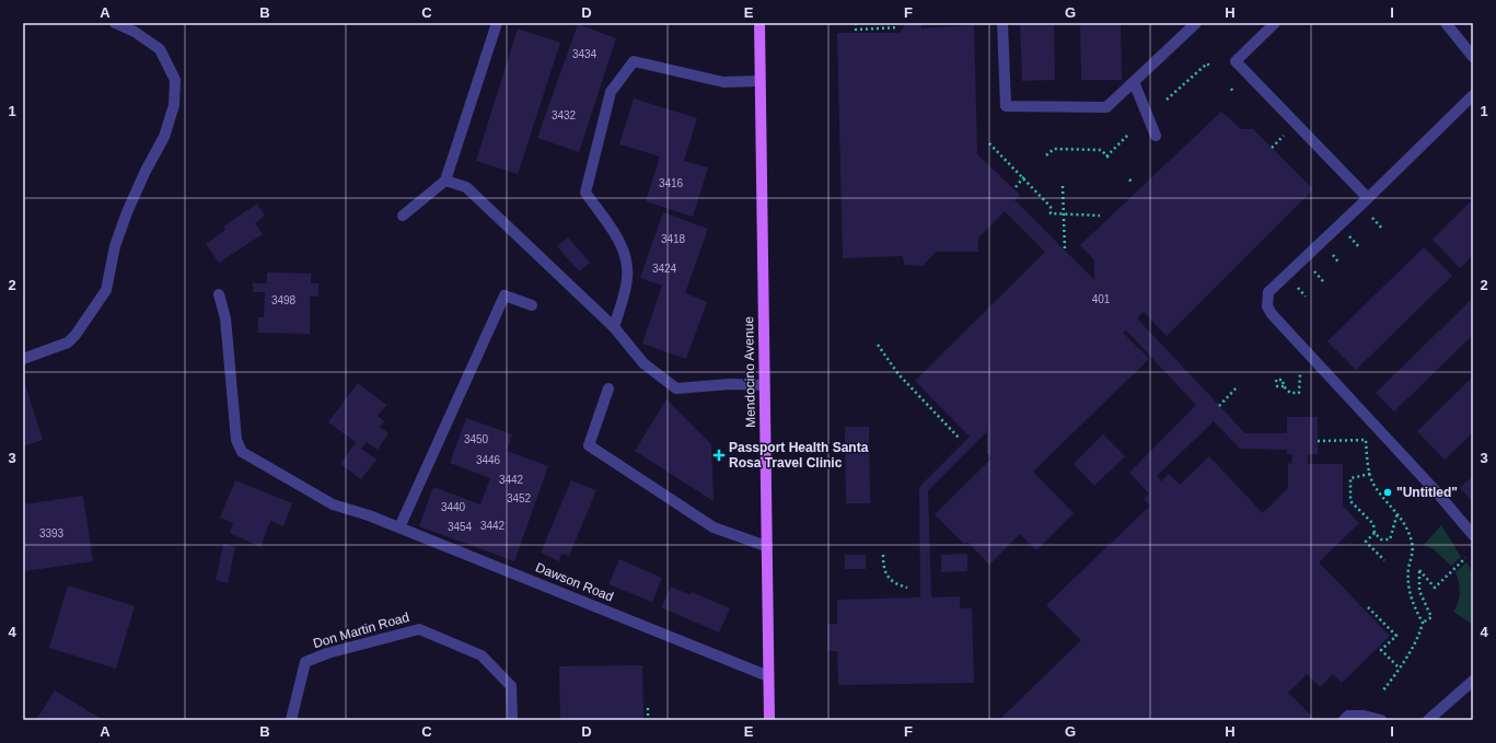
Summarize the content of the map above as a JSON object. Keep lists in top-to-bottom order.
{
  "streets": {
    "main road": ["Mendocino Avenue"],
    "street": ["Dawson Road", "Don Martin Road"]
  },
  "crossings": [
    ["Mendocino Avenue", "Dawson Road"]
  ],
  "places": {
    "health": ["Passport Health Santa Rosa Travel Clinic"],
    "other": ["\"Untitled\""]
  },
  "house_numbers": [
    "3434",
    "3432",
    "3416",
    "3418",
    "3424",
    "401",
    "3498",
    "3450",
    "3446",
    "3442",
    "3452",
    "3440",
    "3442",
    "3454",
    "3393"
  ],
  "grid": {
    "columns": [
      "A",
      "B",
      "C",
      "D",
      "E",
      "F",
      "G",
      "H",
      "I"
    ],
    "rows": [
      "1",
      "2",
      "3",
      "4"
    ]
  }
}
